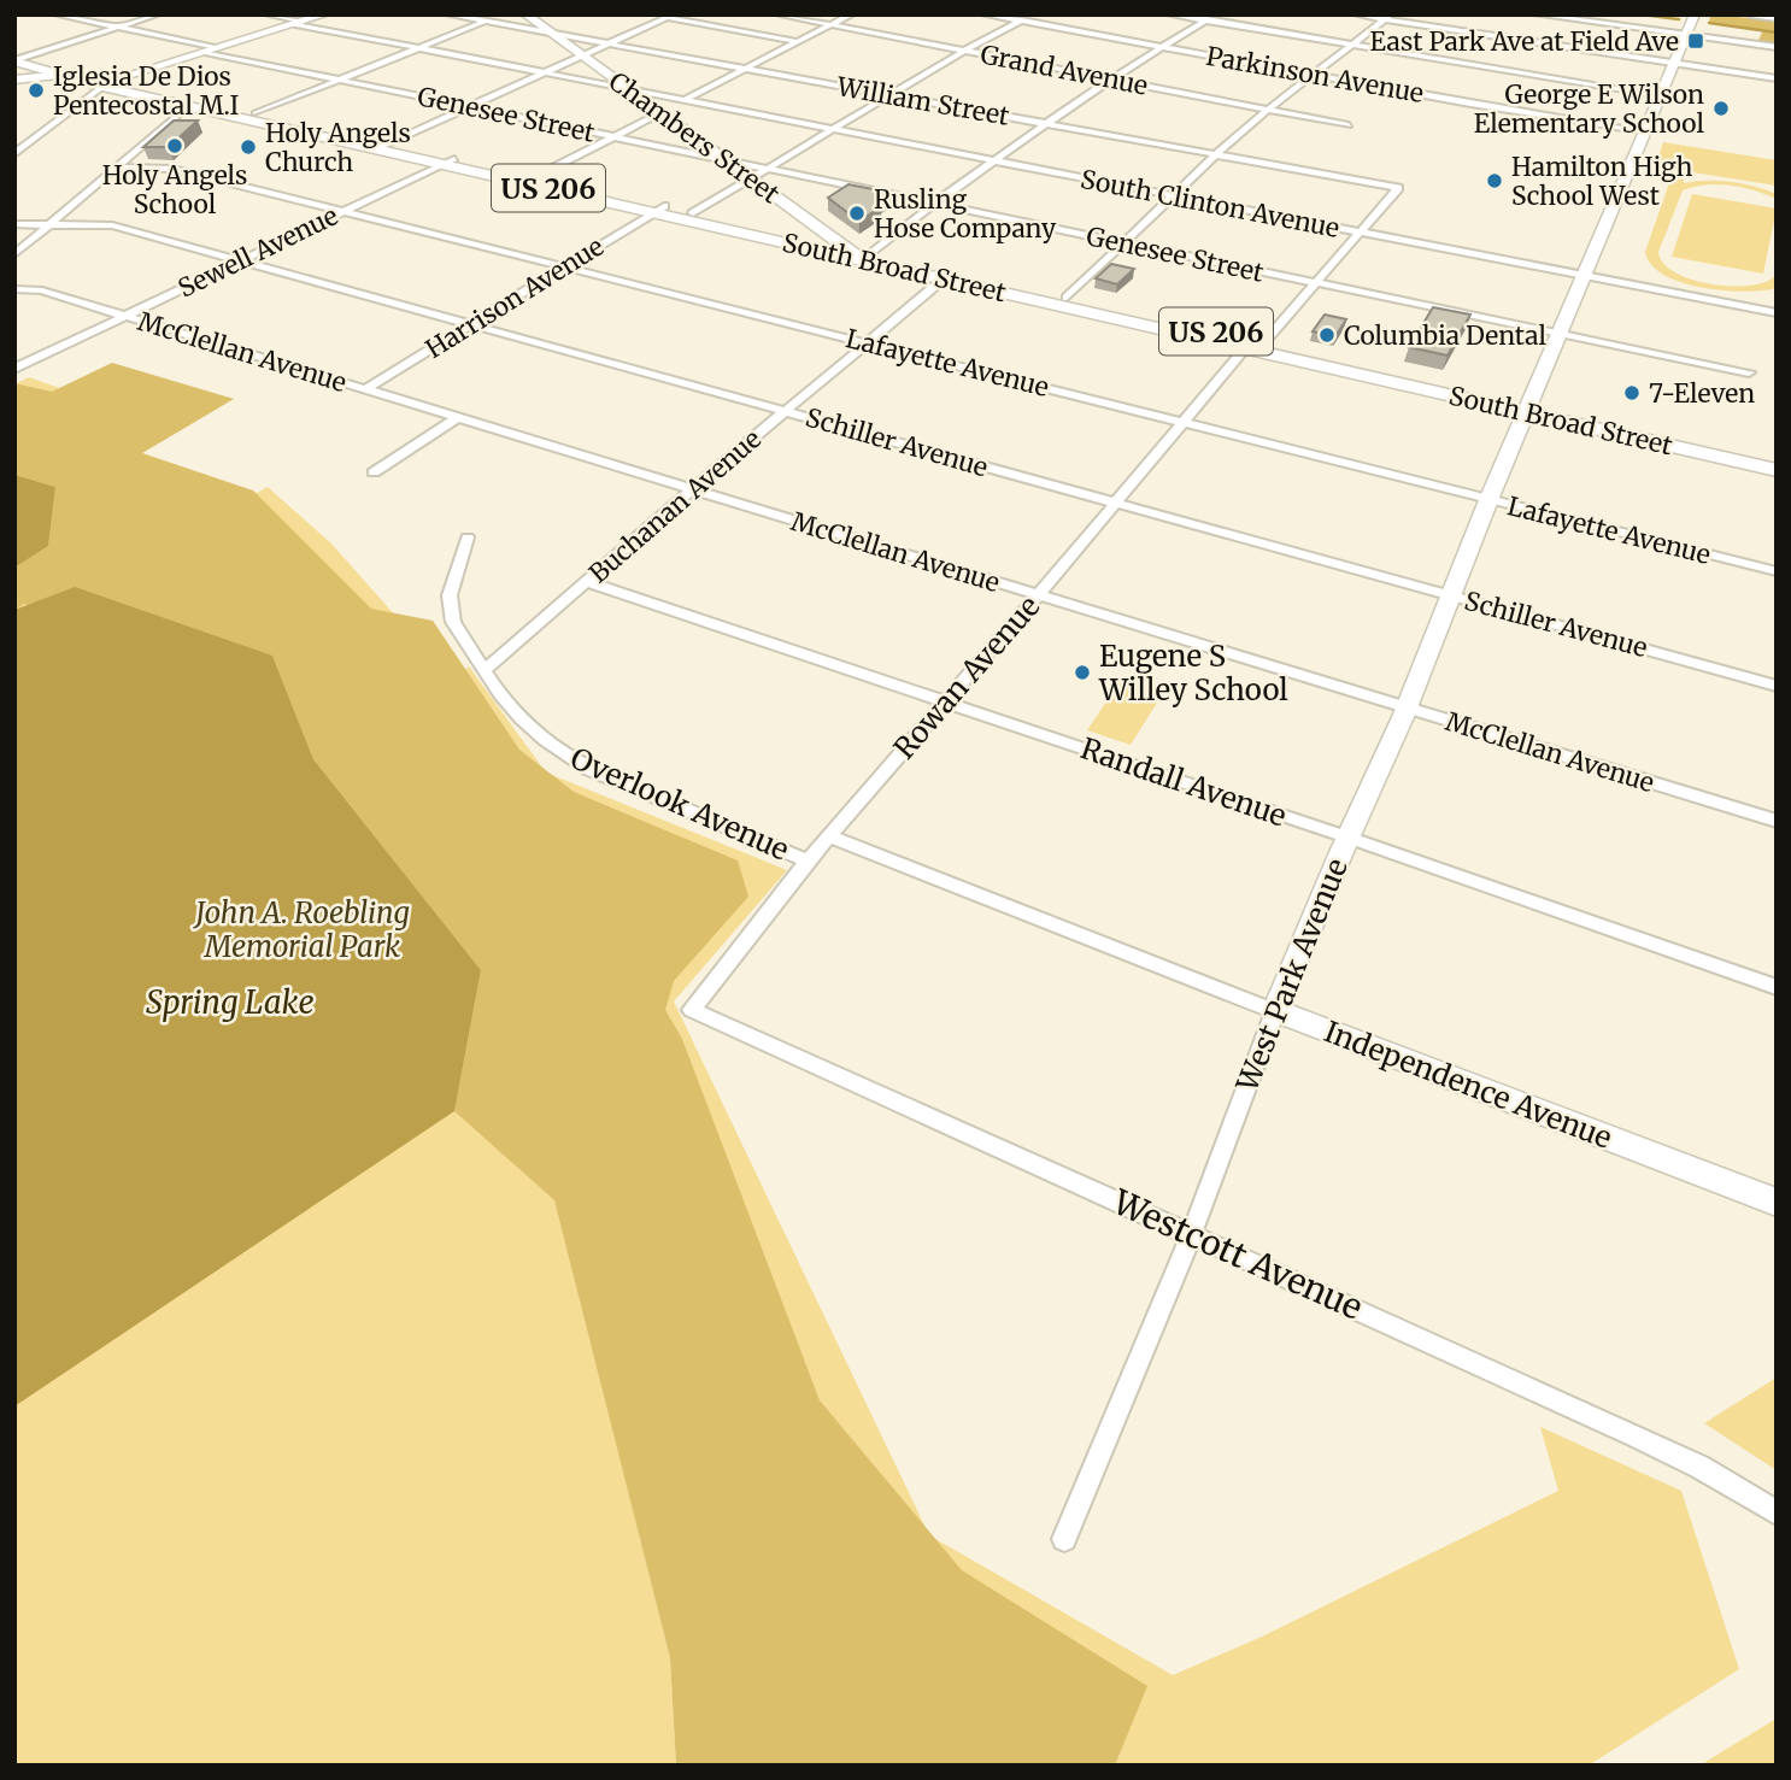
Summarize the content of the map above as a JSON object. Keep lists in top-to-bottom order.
{
  "streets": {
    "main road": ["US 206", "South Broad Street"],
    "street": [
      "Grand Avenue",
      "Parkinson Avenue",
      "William Street",
      "Genesee Street",
      "Chambers Street",
      "South Clinton Avenue",
      "Sewell Avenue",
      "Harrison Avenue",
      "McClellan Avenue",
      "Lafayette Avenue",
      "Schiller Avenue",
      "Buchanan Avenue",
      "Rowan Avenue",
      "Randall Avenue",
      "Overlook Avenue",
      "West Park Avenue",
      "Independence Avenue",
      "Westcott Avenue"
    ]
  },
  "crossings": [
    ["Parkinson Avenue", "West Park Avenue"],
    ["William Street", "Chambers Street"],
    ["William Street", "South Clinton Avenue"],
    ["Genesee Street", "Chambers Street"],
    ["Genesee Street", "West Park Avenue"],
    ["Chambers Street", "South Clinton Avenue"],
    ["Chambers Street", "South Broad Street"],
    ["South Clinton Avenue", "West Park Avenue"],
    ["Sewell Avenue", "South Broad Street"],
    ["Sewell Avenue", "McClellan Avenue"],
    ["Sewell Avenue", "Lafayette Avenue"],
    ["Sewell Avenue", "Schiller Avenue"],
    ["South Broad Street", "Harrison Avenue"],
    ["South Broad Street", "Buchanan Avenue"],
    ["South Broad Street", "Rowan Avenue"],
    ["South Broad Street", "West Park Avenue"],
    ["Harrison Avenue", "McClellan Avenue"],
    ["Harrison Avenue", "Lafayette Avenue"],
    ["Harrison Avenue", "Schiller Avenue"],
    ["McClellan Avenue", "Buchanan Avenue"],
    ["McClellan Avenue", "Rowan Avenue"],
    ["McClellan Avenue", "West Park Avenue"],
    ["Lafayette Avenue", "Buchanan Avenue"],
    ["Lafayette Avenue", "Rowan Avenue"],
    ["Lafayette Avenue", "West Park Avenue"],
    ["Schiller Avenue", "Buchanan Avenue"],
    ["Schiller Avenue", "Rowan Avenue"],
    ["Schiller Avenue", "West Park Avenue"],
    ["Buchanan Avenue", "Randall Avenue"],
    ["Buchanan Avenue", "Overlook Avenue"],
    ["Rowan Avenue", "Randall Avenue"],
    ["Rowan Avenue", "Overlook Avenue"],
    ["Rowan Avenue", "Independence Avenue"],
    ["Rowan Avenue", "Westcott Avenue"],
    ["Randall Avenue", "West Park Avenue"],
    ["West Park Avenue", "Independence Avenue"],
    ["West Park Avenue", "Westcott Avenue"]
  ],
  "water": ["Spring Lake"],
  "parks": ["John A. Roebling Memorial Park"],
  "places": {
    "transit": ["East Park Ave at Field Ave"],
    "other": [
      "Iglesia De Dios Pentecostal M.I",
      "George E Wilson Elementary School",
      "Holy Angels School",
      "Holy Angels Church",
      "Hamilton High School West",
      "Rusling Hose Company",
      "Columbia Dental",
      "7-Eleven",
      "Eugene S Willey School"
    ]
  }
}
